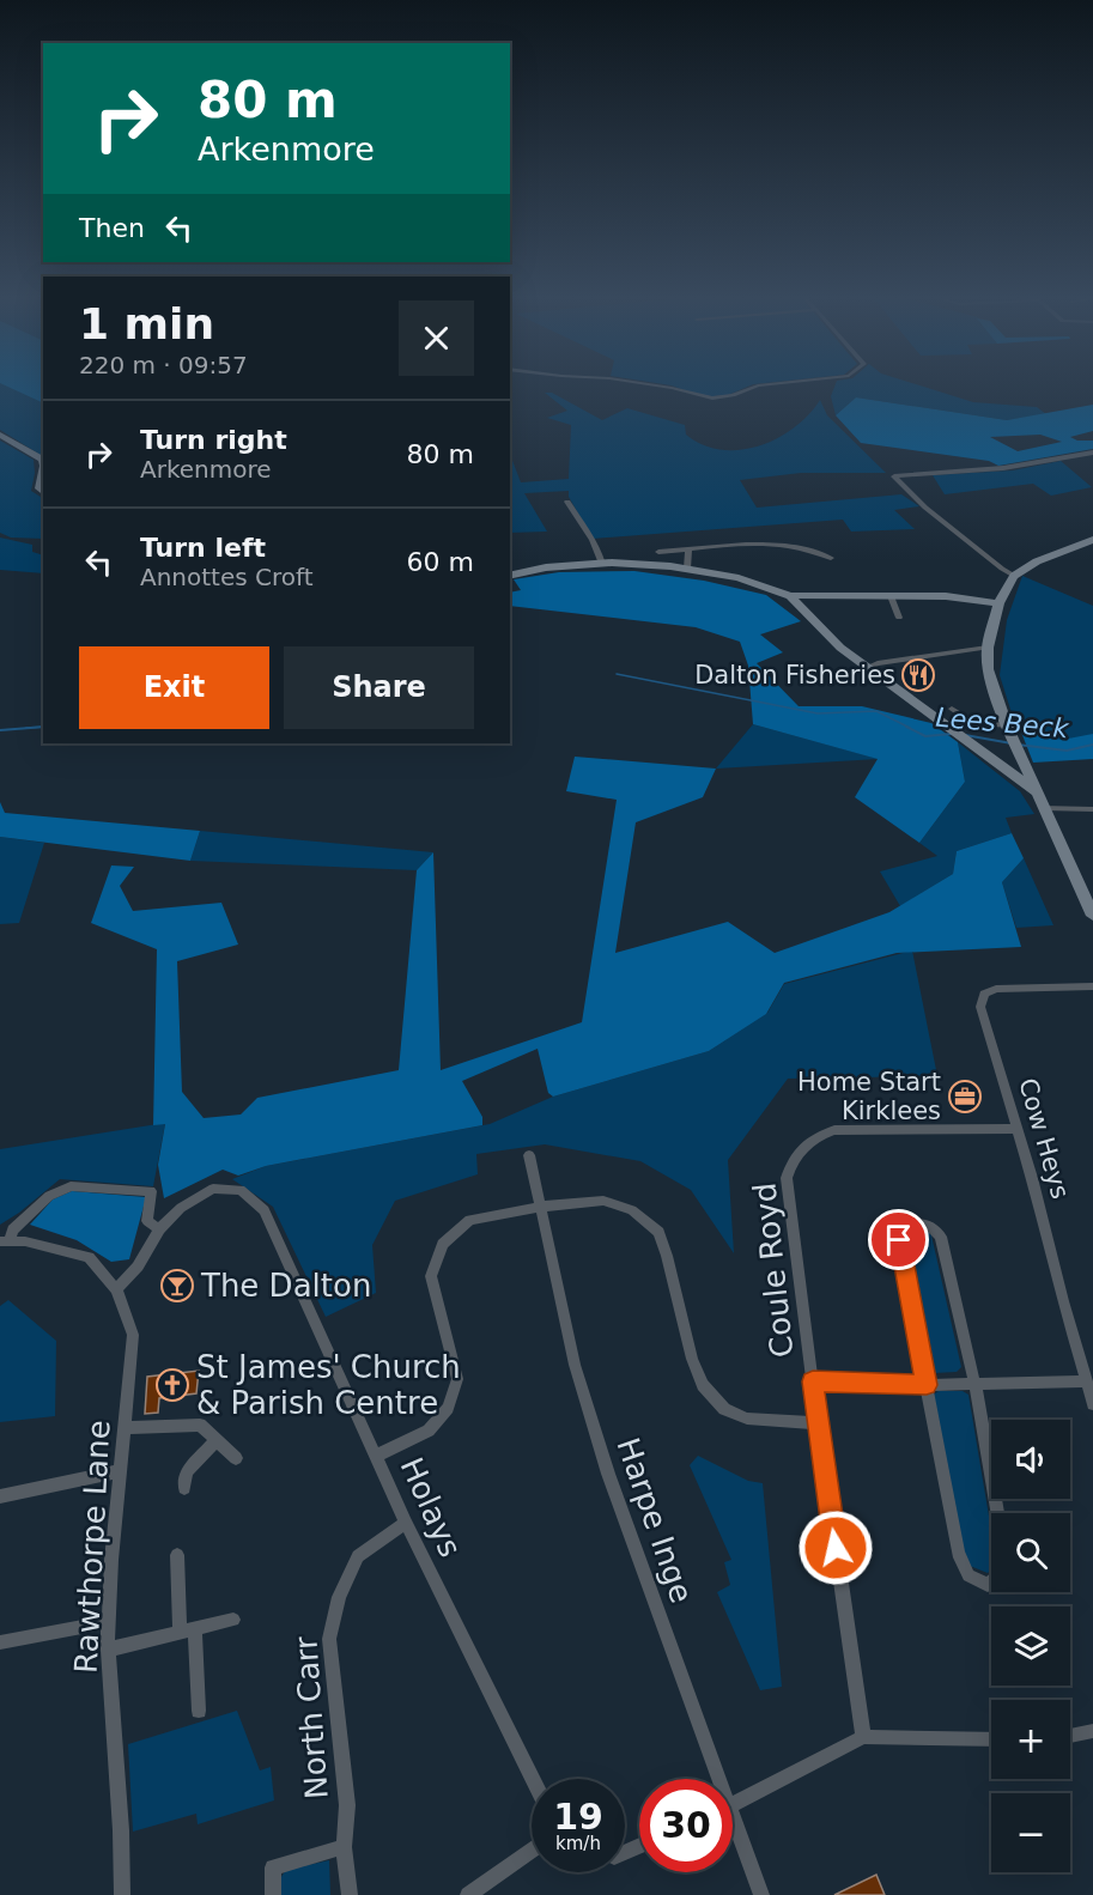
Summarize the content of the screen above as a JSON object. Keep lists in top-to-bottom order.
{
  "streets": {
    "street": [
      "Cow Heys",
      "Coule Royd",
      "Holays",
      "Harpe Inge",
      "Rawthorpe Lane",
      "North Carr"
    ]
  },
  "crossings": [
    ["Cow Heys", "Coule Royd"],
    ["Holays", "Rawthorpe Lane"],
    ["Holays", "North Carr"]
  ],
  "water": ["Lees Beck"],
  "places": {
    "restaurant": ["Dalton Fisheries"],
    "office": ["Home Start Kirklees"],
    "bar": ["The Dalton"],
    "church": ["St James' Church & Parish Centre"]
  },
  "page": {
    "turn": ["80 m", "Arkenmore"],
    "then": "Then",
    "heading": ["1 min", "220 m · 09:57"],
    "list": [
      {
        "name": "Turn right",
        "note": "Arkenmore",
        "value": "80 m"
      },
      {
        "name": "Turn left",
        "note": "Annottes Croft",
        "value": "60 m"
      }
    ],
    "buttons": ["Exit", "Share"],
    "map_buttons": ["+", "−"],
    "speed": "19 km/h",
    "limit": "30"
  }
}
